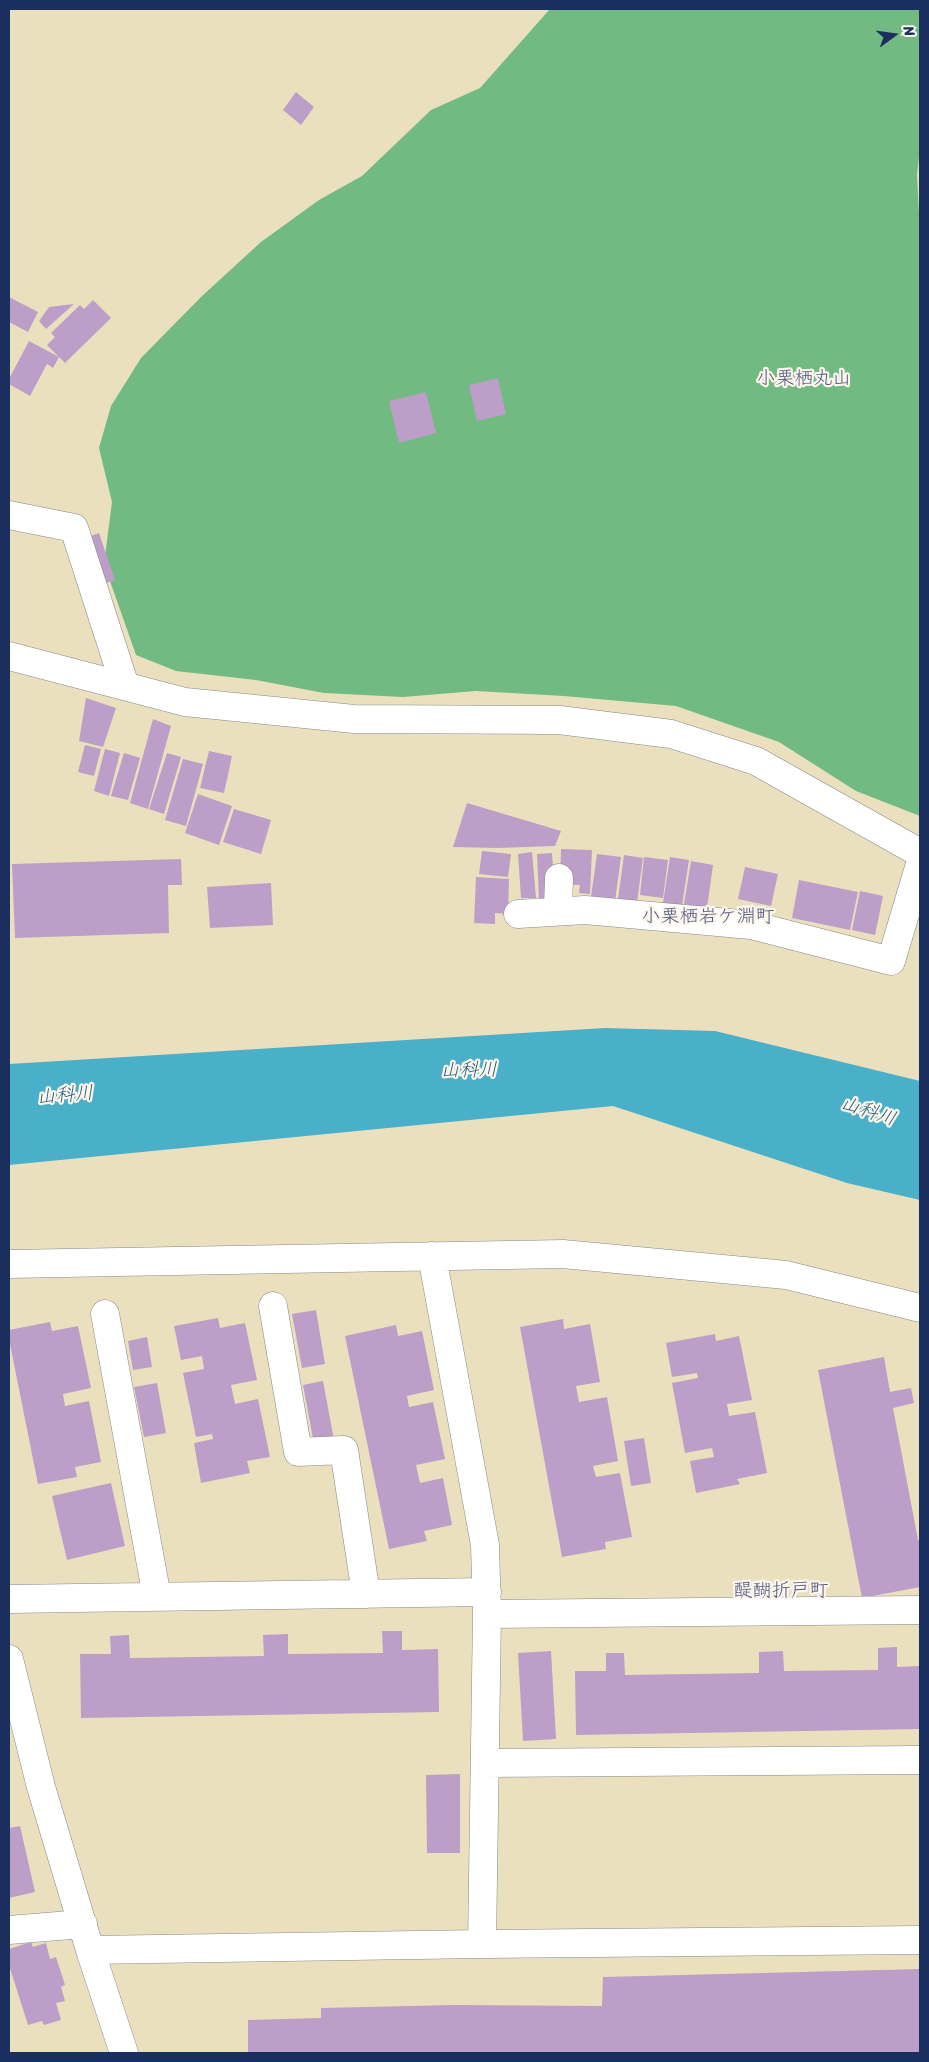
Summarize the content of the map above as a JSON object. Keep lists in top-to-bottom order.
{
  "districts": ["小栗栖丸山", "小栗栖岩ケ淵町", "醍醐折戸町"],
  "water": ["山科川"],
  "north": "right"
}
